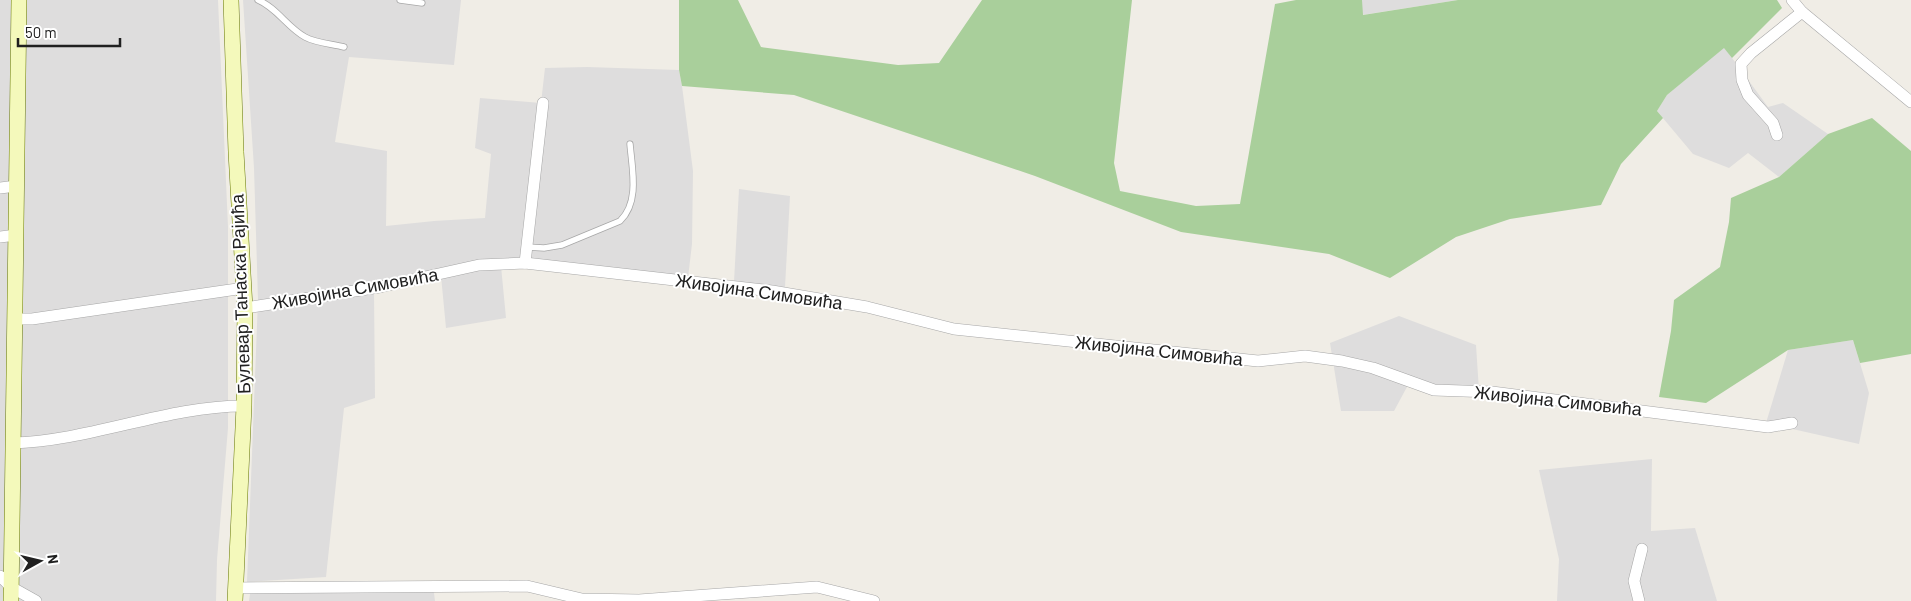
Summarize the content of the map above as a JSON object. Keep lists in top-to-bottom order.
{
  "streets": {
    "street": ["Живојина Симовића", "Булевар Танаска Рајића"]
  },
  "crossings": [
    ["Живојина Симовића", "Булевар Танаска Рајића"]
  ],
  "scale_bar": "50 m",
  "north": "right"
}
